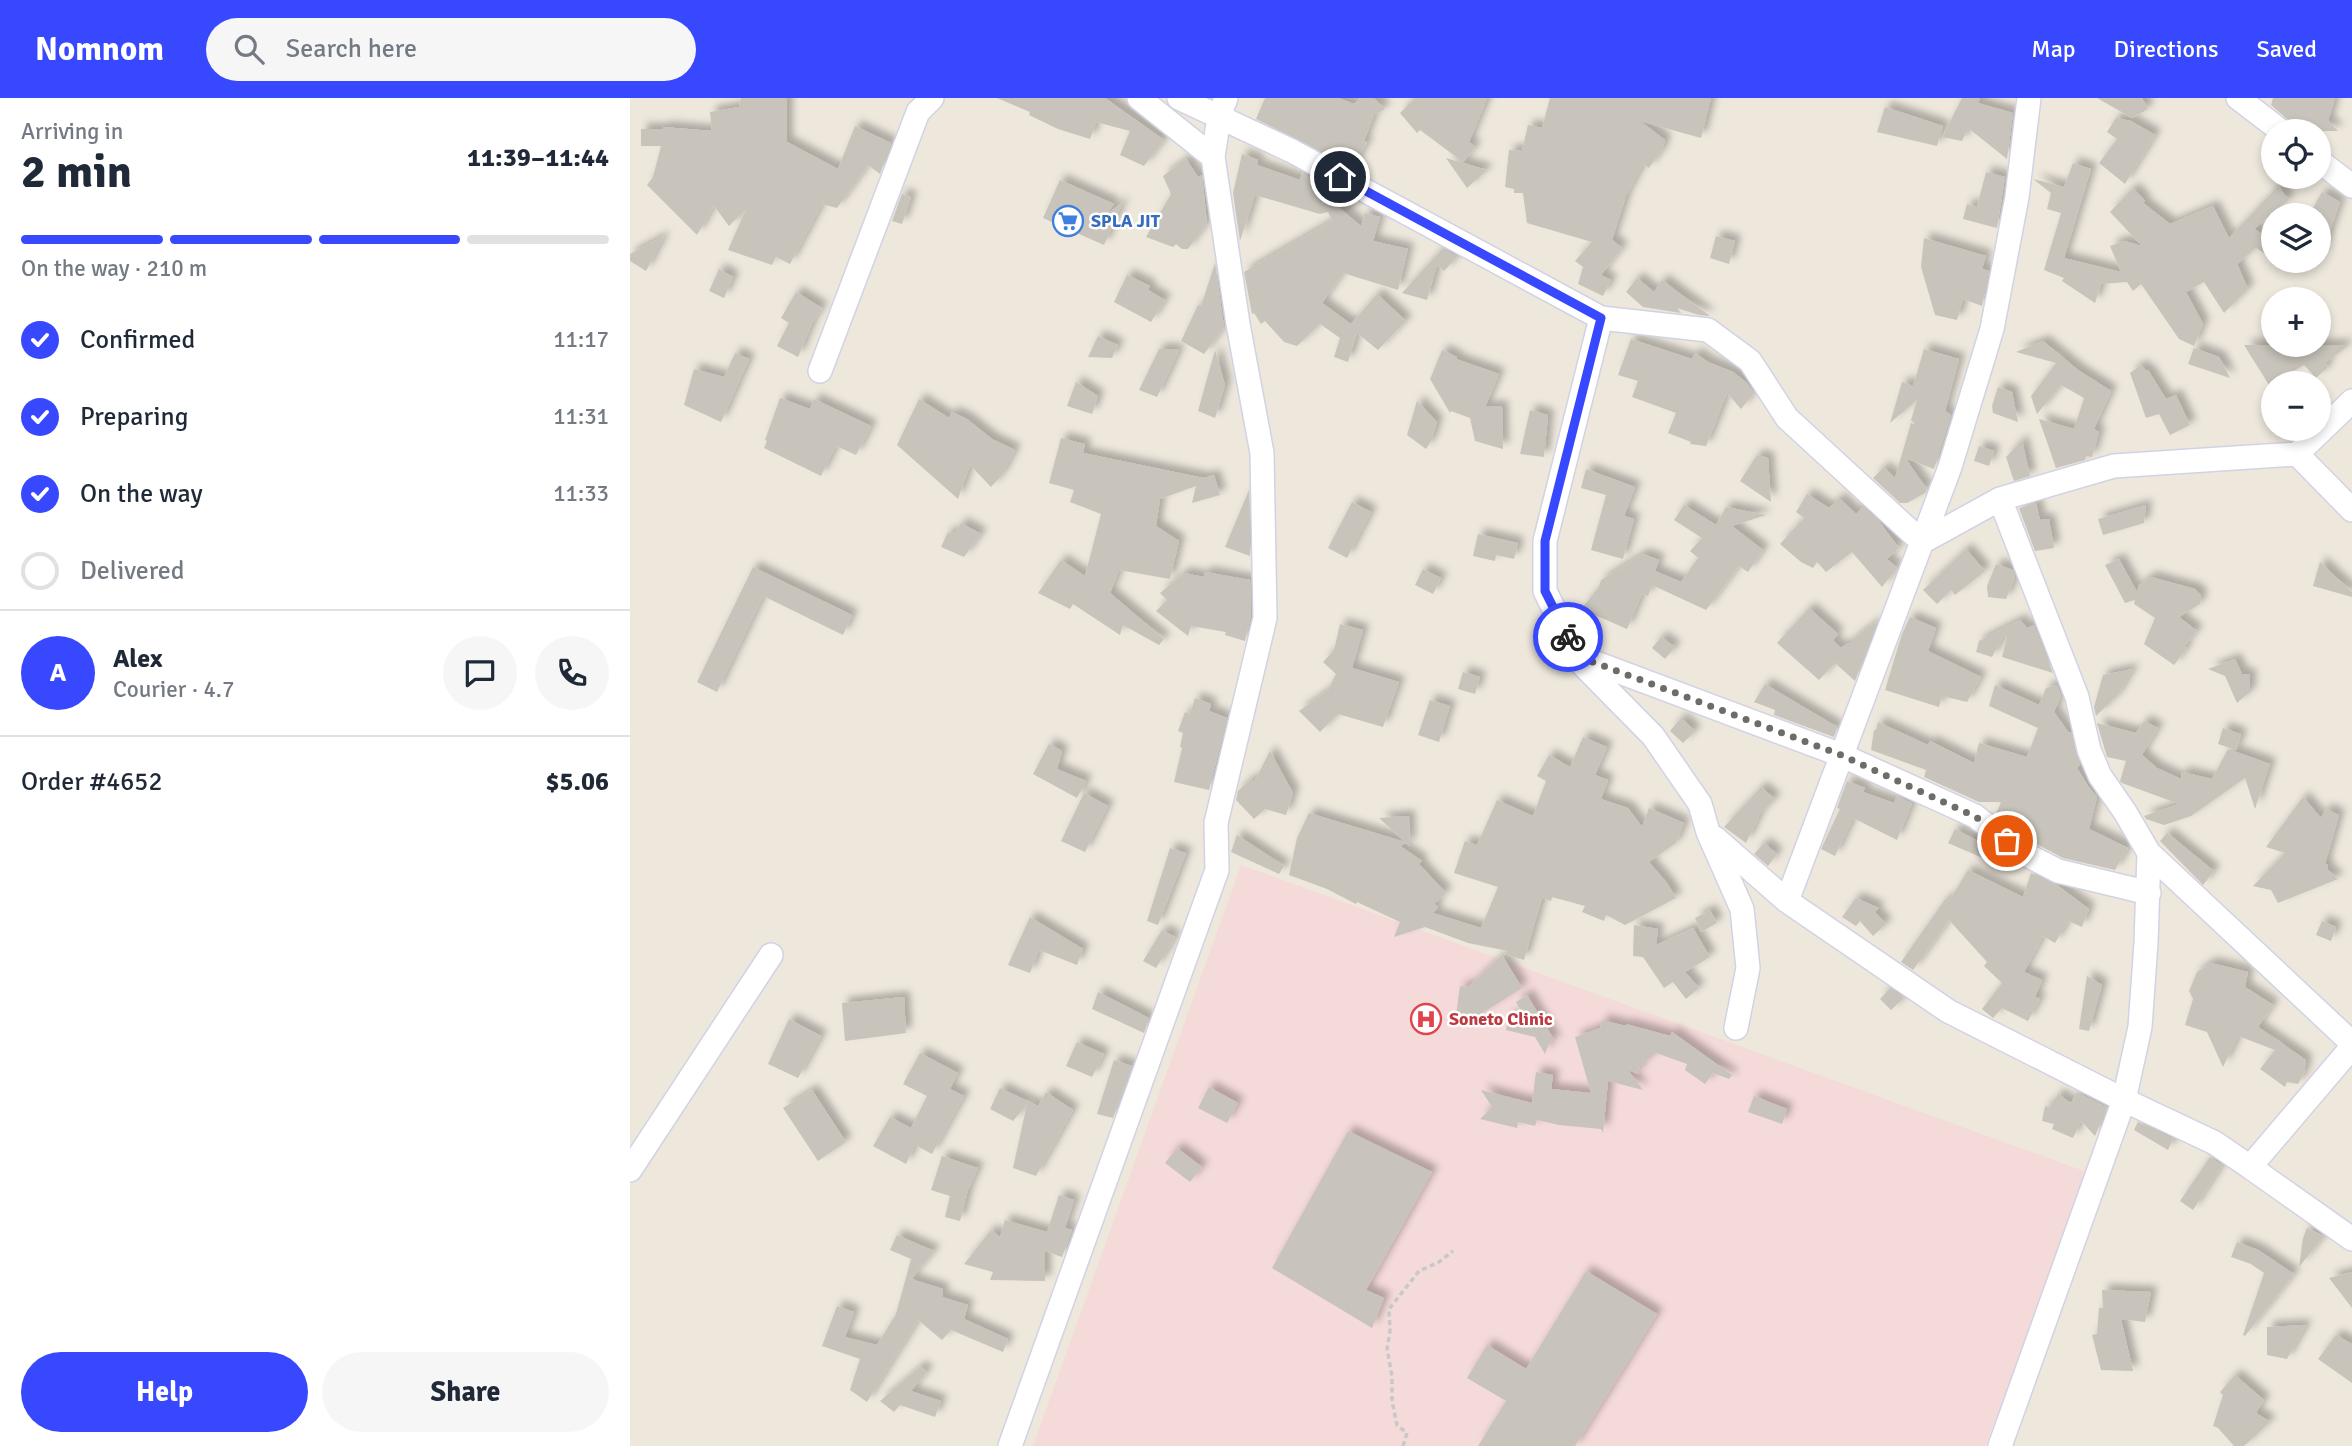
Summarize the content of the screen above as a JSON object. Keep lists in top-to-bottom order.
{
  "places": {
    "supermarket": ["SPLA JIT"],
    "hospital": ["Soneto Clinic"]
  },
  "page": {
    "header": "Nomnom",
    "search": "Search here",
    "nav": ["Map", "Directions", "Saved"],
    "heading": ["2 min", "Arriving in", "11:39–11:44"],
    "panel": [
      "Alex",
      "Courier · 4.7",
      "Order #4652",
      "$5.06"
    ],
    "map_buttons": ["+", "−"],
    "bar": "On the way · 210 m",
    "list": [
      ["Confirmed", "11:17"],
      ["Preparing", "11:31"],
      ["On the way", "11:33"],
      "Delivered"
    ],
    "round": "A",
    "buttons": ["Help", "Share"]
  }
}
